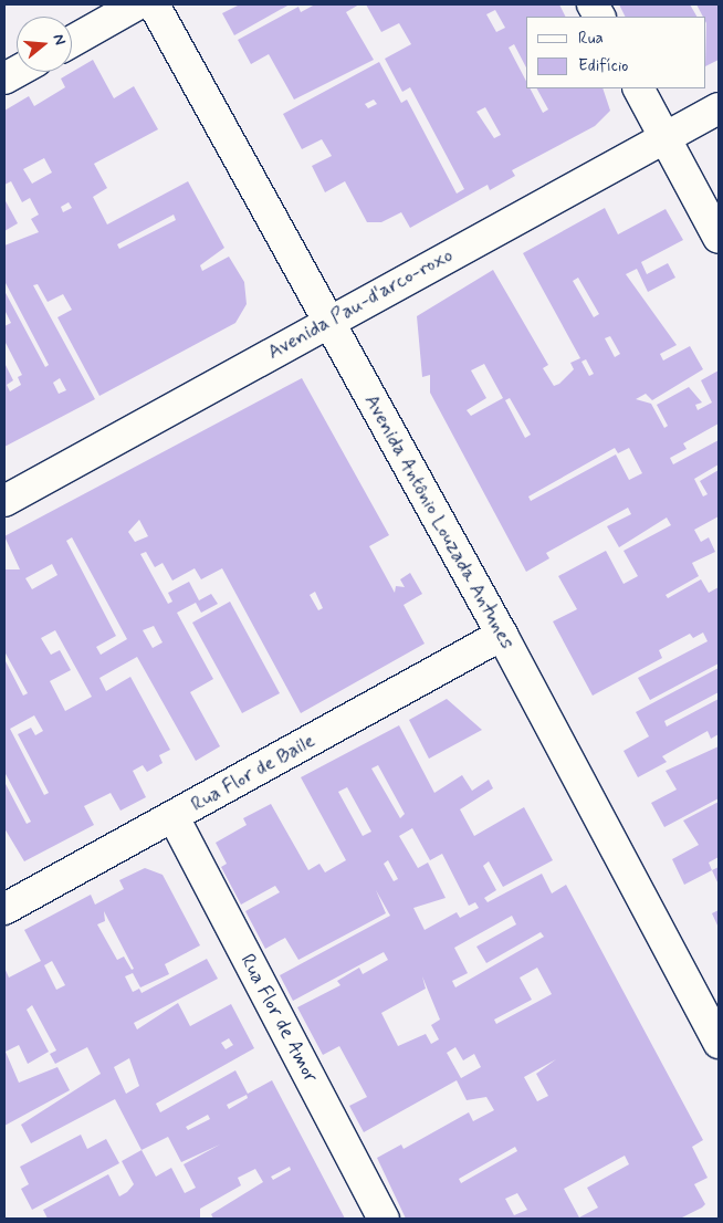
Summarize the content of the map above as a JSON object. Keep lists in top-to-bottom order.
{
  "streets": {
    "street": [
      "Avenida Pau-d'arco-roxo",
      "Avenida Antônio Louzada Antunes",
      "Rua Flor de Baile",
      "Rua Flor de Amor"
    ]
  },
  "crossings": [
    ["Avenida Pau-d'arco-roxo", "Avenida Antônio Louzada Antunes"],
    ["Avenida Antônio Louzada Antunes", "Rua Flor de Baile"],
    ["Rua Flor de Baile", "Rua Flor de Amor"]
  ],
  "legend": ["Rua", "Edifício"],
  "north": "right"
}
